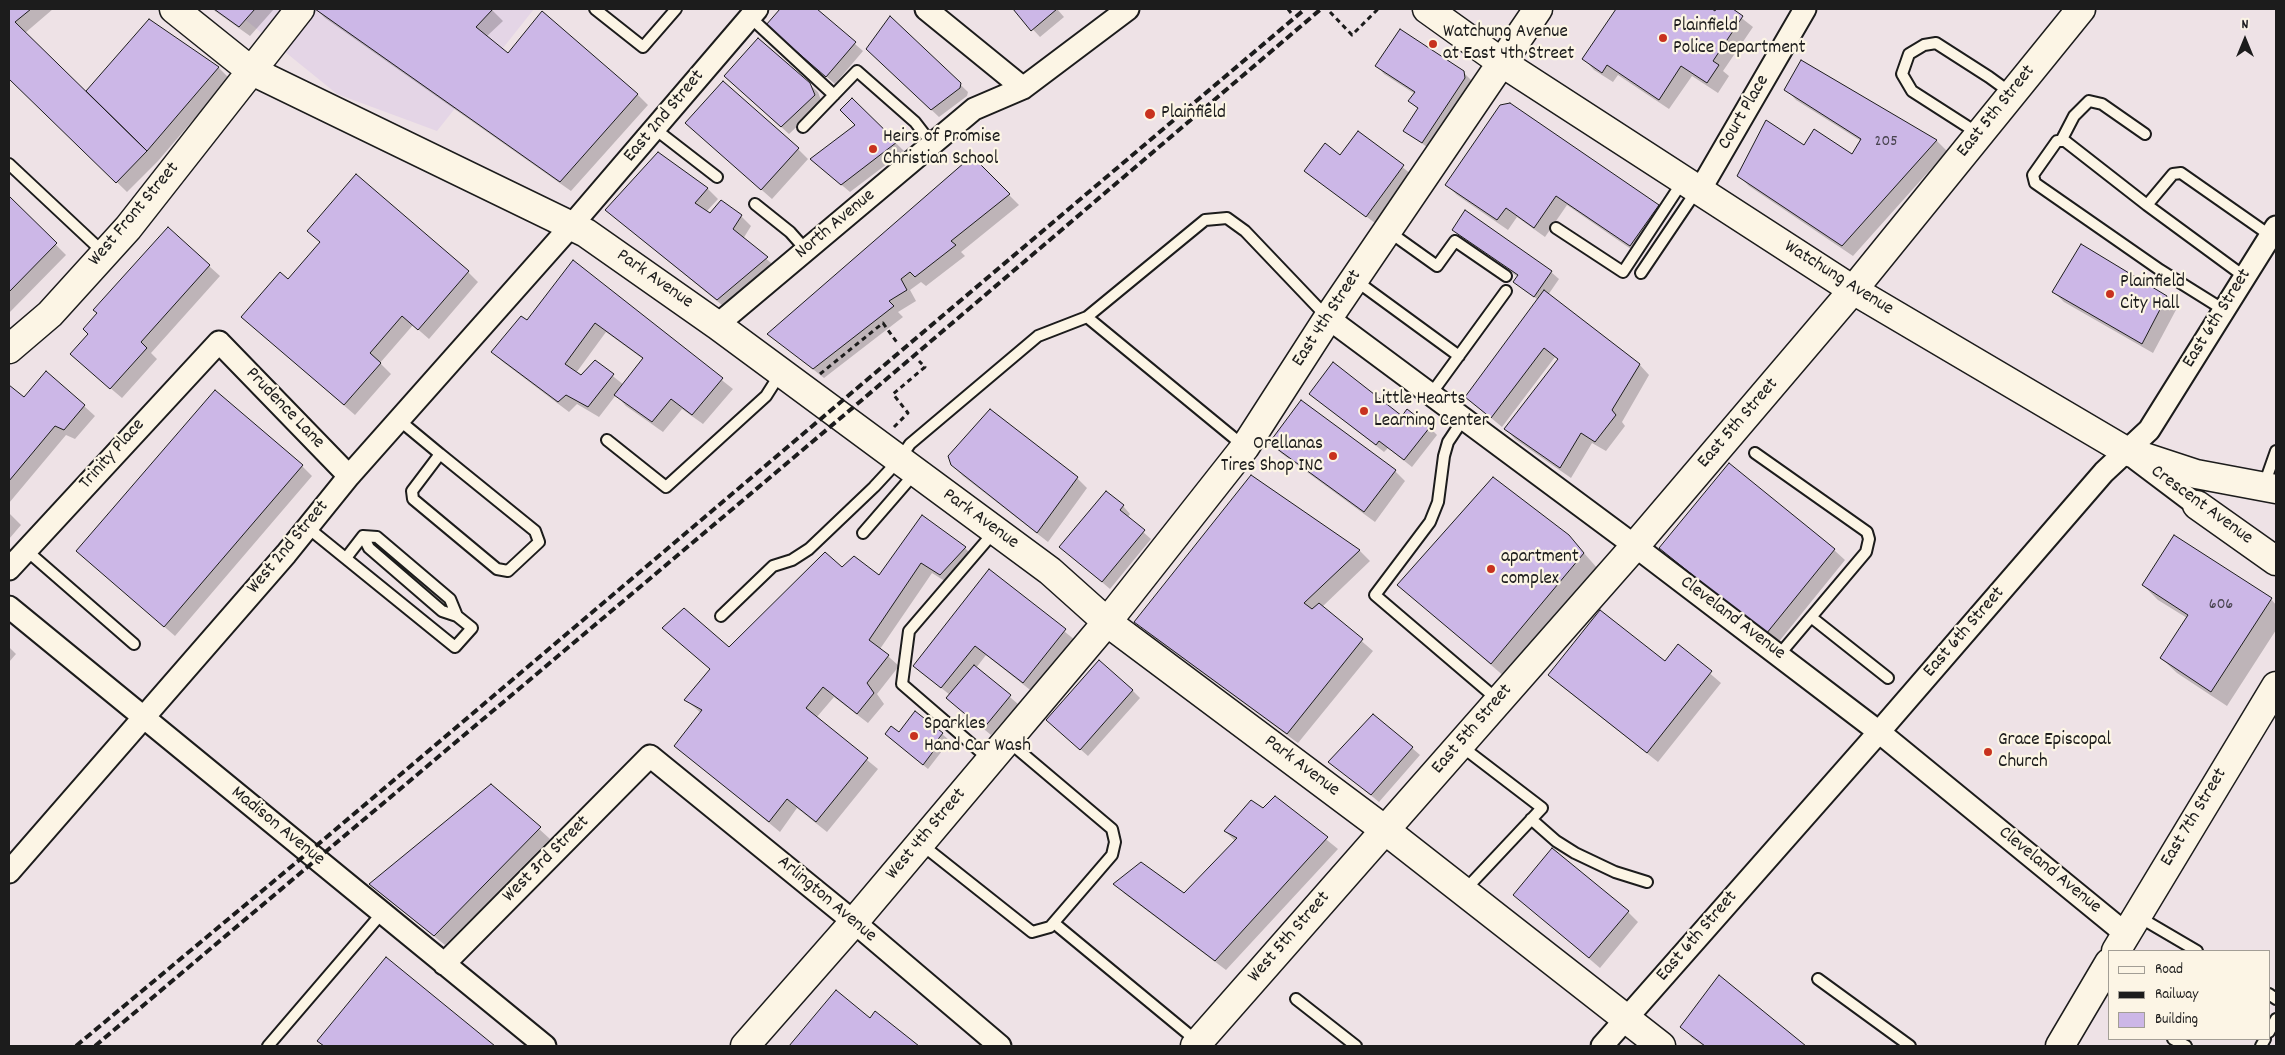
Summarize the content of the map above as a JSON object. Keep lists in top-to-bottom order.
{
  "streets": {
    "main road": [
      "East 5th Street",
      "West Front Street",
      "Watchung Avenue",
      "Park Avenue",
      "East 4th Street",
      "Crescent Avenue",
      "East 7th Street",
      "West 4th Street",
      "West 5th Street"
    ],
    "street": [
      "Court Place",
      "East 2nd Street",
      "North Avenue",
      "East 6th Street",
      "Prudence Lane",
      "Trinity Place",
      "West 2nd Street",
      "Cleveland Avenue",
      "Madison Avenue",
      "West 3rd Street",
      "Arlington Avenue"
    ]
  },
  "crossings": [
    ["East 5th Street", "Watchung Avenue"],
    ["East 5th Street", "Park Avenue"],
    ["East 5th Street", "Cleveland Avenue"],
    ["East 5th Street", "West 5th Street"],
    ["Court Place", "Watchung Avenue"],
    ["East 2nd Street", "Park Avenue"],
    ["East 2nd Street", "West 2nd Street"],
    ["West Front Street", "Park Avenue"],
    ["North Avenue", "Park Avenue"],
    ["Watchung Avenue", "East 4th Street"],
    ["Watchung Avenue", "East 6th Street"],
    ["Watchung Avenue", "Crescent Avenue"],
    ["Park Avenue", "East 4th Street"],
    ["Park Avenue", "East 6th Street"],
    ["Park Avenue", "West 2nd Street"],
    ["Park Avenue", "West 4th Street"],
    ["Park Avenue", "West 5th Street"],
    ["East 4th Street", "Cleveland Avenue"],
    ["East 4th Street", "West 4th Street"],
    ["East 6th Street", "Crescent Avenue"],
    ["East 6th Street", "Cleveland Avenue"],
    ["Prudence Lane", "Trinity Place"],
    ["Prudence Lane", "West 2nd Street"],
    ["West 2nd Street", "Madison Avenue"],
    ["Cleveland Avenue", "East 7th Street"],
    ["Madison Avenue", "West 3rd Street"],
    ["West 4th Street", "Arlington Avenue"],
    ["West 3rd Street", "Arlington Avenue"]
  ],
  "places": [
    "Plainfield Police Department",
    "Watchung Avenue at East 4th Street",
    "Plainfield",
    "Heirs of Promise Christian School",
    "Plainfield City Hall",
    "Little Hearts Learning Center",
    "Orellanas Tires Shop INC",
    "apartment complex",
    "Sparkles Hand Car Wash",
    "Grace Episcopal Church"
  ],
  "house_numbers": ["205", "606"],
  "legend": ["Road", "Railway", "Building"],
  "north": "top"
}
